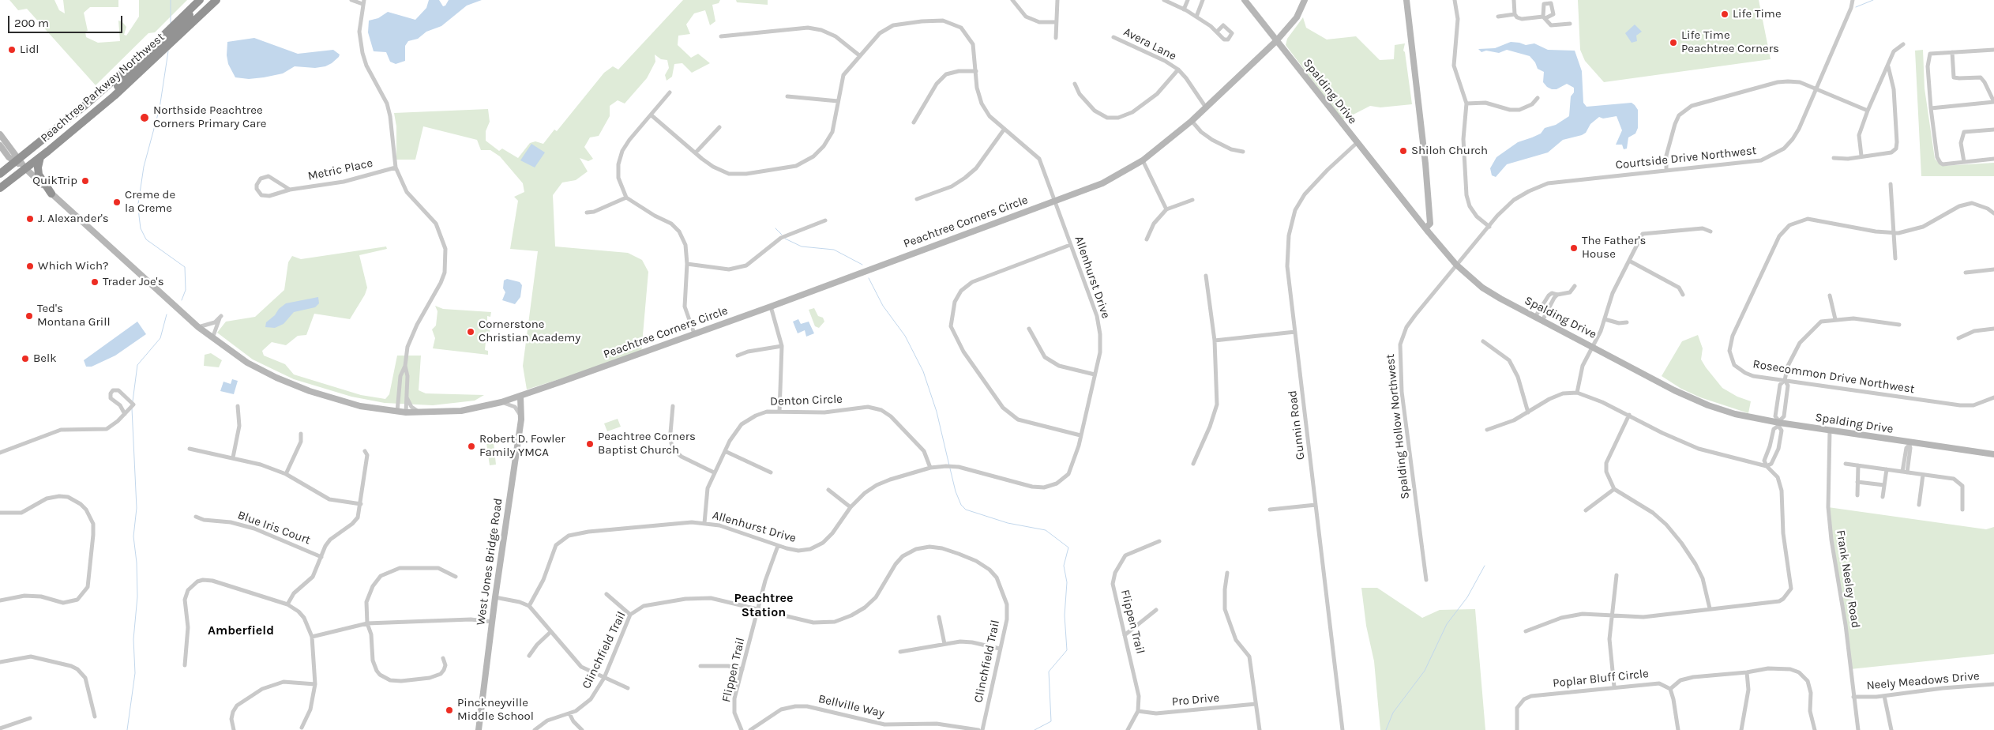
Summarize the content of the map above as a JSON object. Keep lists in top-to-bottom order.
{
  "streets": {
    "highway": ["Peachtree Parkway Northwest"],
    "street": [
      "Avera Lane",
      "Spalding Drive",
      "Courtside Drive Northwest",
      "Metric Place",
      "Peachtree Corners Circle",
      "Allenhurst Drive",
      "Rosecommon Drive Northwest",
      "Denton Circle",
      "Gunnin Road",
      "Spalding Hollow Northwest",
      "Blue Iris Court",
      "West Jones Bridge Road",
      "Frank Neeley Road",
      "Flippen Trail",
      "Clinchfield Trail",
      "Poplar Bluff Circle",
      "Neely Meadows Drive",
      "Pro Drive",
      "Bellville Way"
    ]
  },
  "crossings": [
    ["Avera Lane", "Peachtree Corners Circle"],
    ["Peachtree Parkway Northwest", "Peachtree Corners Circle"],
    ["Spalding Drive", "Courtside Drive Northwest"],
    ["Spalding Drive", "Peachtree Corners Circle"],
    ["Spalding Drive", "Gunnin Road"],
    ["Spalding Drive", "Spalding Hollow Northwest"],
    ["Spalding Drive", "Frank Neeley Road"],
    ["Courtside Drive Northwest", "Spalding Hollow Northwest"],
    ["Peachtree Corners Circle", "Allenhurst Drive"],
    ["Peachtree Corners Circle", "West Jones Bridge Road"],
    ["Allenhurst Drive", "Denton Circle"],
    ["Allenhurst Drive", "Flippen Trail"],
    ["Frank Neeley Road", "Neely Meadows Drive"],
    ["Flippen Trail", "Clinchfield Trail"],
    ["Flippen Trail", "Pro Drive"]
  ],
  "districts": ["Peachtree Station", "Amberfield"],
  "places": [
    "Life Time",
    "Life Time Peachtree Corners",
    "Lidl",
    "Northside Peachtree Corners Primary Care",
    "Shiloh Church",
    "QuikTrip",
    "Creme de la Creme",
    "J. Alexander's",
    "The Father's House",
    "Which Wich?",
    "Trader Joe's",
    "Ted's Montana Grill",
    "Cornerstone Christian Academy",
    "Belk",
    "Peachtree Corners Baptist Church",
    "Robert D. Fowler Family YMCA",
    "Pinckneyville Middle School"
  ],
  "scale_bar": "200 m"
}
